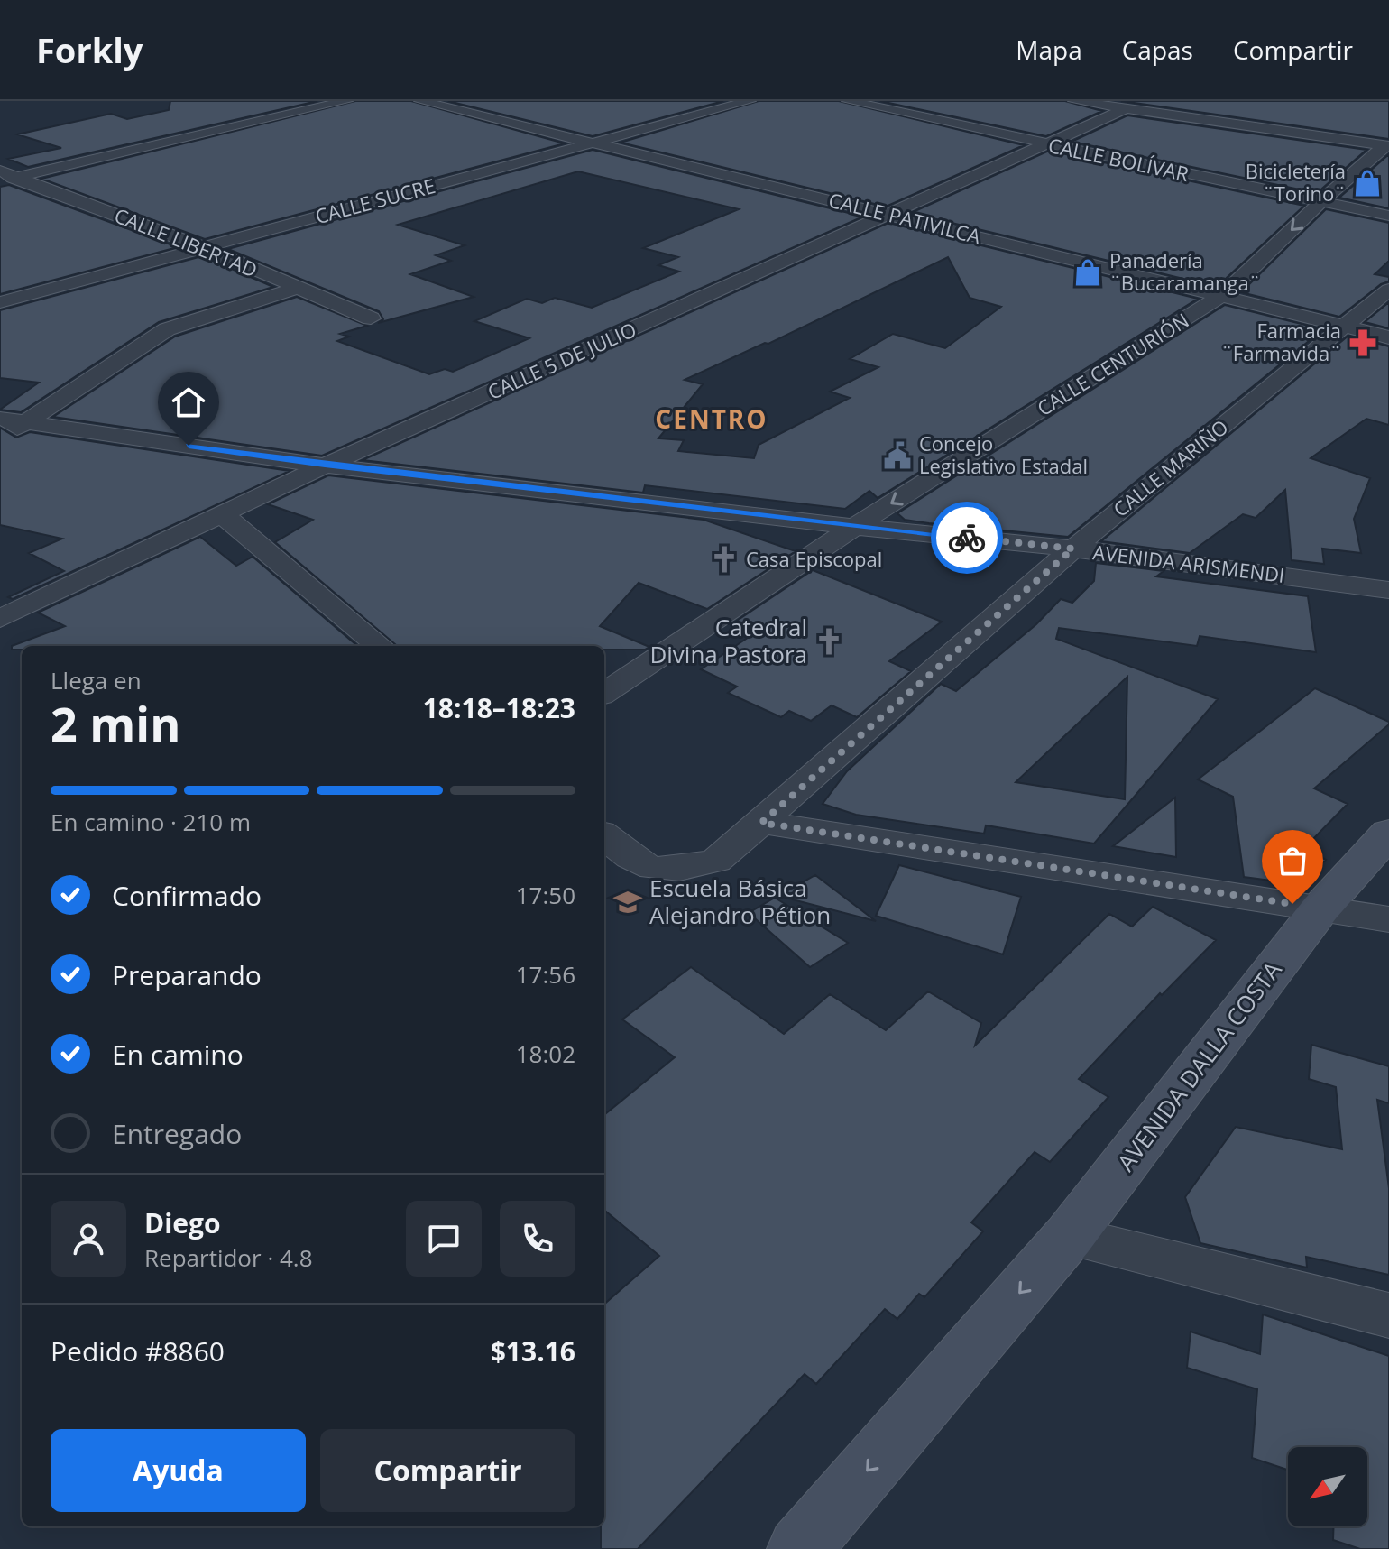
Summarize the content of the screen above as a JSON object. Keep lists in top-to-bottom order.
{
  "streets": {
    "main road": ["AVENIDA DALLA COSTA"],
    "street": [
      "CALLE BOLÍVAR",
      "CALLE SUCRE",
      "CALLE PATIVILCA",
      "CALLE LIBERTAD",
      "CALLE 5 DE JULIO",
      "CALLE CENTURIÓN",
      "CALLE MARIÑO",
      "AVENIDA ARISMENDI"
    ]
  },
  "crossings": [
    ["CALLE BOLÍVAR", "CALLE 5 DE JULIO"],
    ["CALLE BOLÍVAR", "CALLE CENTURIÓN"],
    ["CALLE SUCRE", "CALLE PATIVILCA"],
    ["CALLE SUCRE", "CALLE LIBERTAD"],
    ["CALLE PATIVILCA", "CALLE 5 DE JULIO"],
    ["CALLE PATIVILCA", "CALLE CENTURIÓN"],
    ["CALLE PATIVILCA", "CALLE MARIÑO"],
    ["CALLE 5 DE JULIO", "AVENIDA ARISMENDI"],
    ["CALLE CENTURIÓN", "AVENIDA ARISMENDI"],
    ["CALLE MARIÑO", "AVENIDA ARISMENDI"]
  ],
  "one_way": ["CALLE CENTURIÓN", "AVENIDA DALLA COSTA"],
  "districts": ["CENTRO"],
  "places": {
    "shop": ["Bicicletería ¨Torino¨", "Panadería ¨Bucaramanga¨"],
    "pharmacy": ["Farmacia ¨Farmavida¨"],
    "public building": ["Concejo Legislativo Estadal"],
    "church": ["Casa Episcopal", "Catedral Divina Pastora"],
    "school or university": ["Escuela Básica Alejandro Pétion"]
  },
  "north": "bottom left",
  "page": {
    "header": "Forkly",
    "nav": ["Mapa", "Capas", "Compartir"],
    "heading": ["2 min", "Llega en", "18:18–18:23"],
    "panel": [
      "Diego",
      "Repartidor · 4.8",
      "Pedido #8860",
      "$13.16"
    ],
    "bar": "En camino · 210 m",
    "list": [
      ["Confirmado", "17:50"],
      ["Preparando", "17:56"],
      ["En camino", "18:02"],
      "Entregado"
    ],
    "buttons": ["Ayuda", "Compartir"]
  }
}
